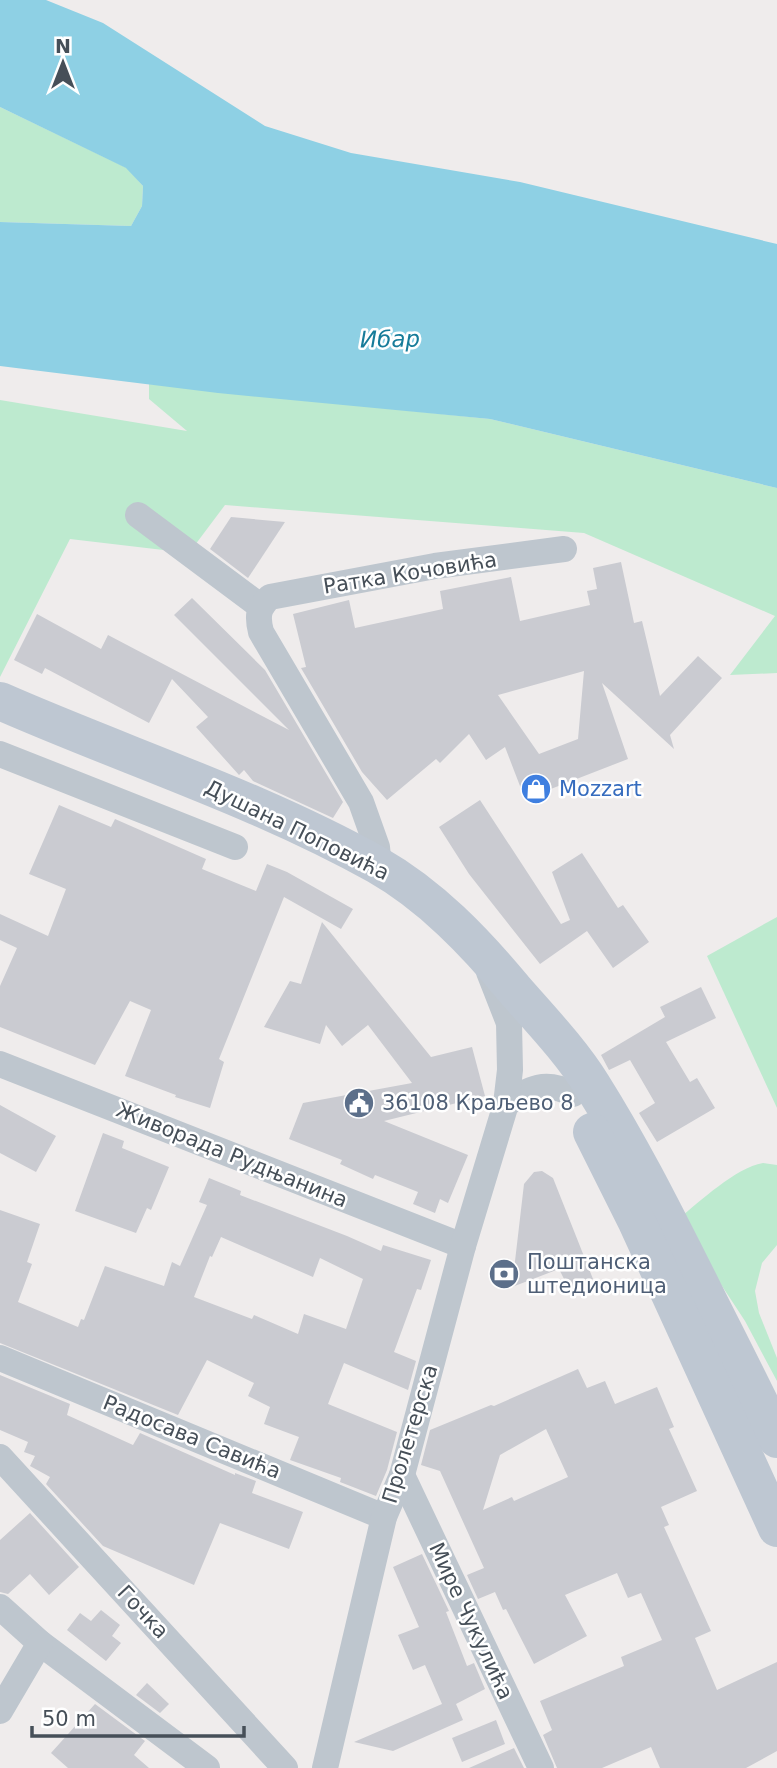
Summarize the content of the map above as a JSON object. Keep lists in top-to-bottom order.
{
  "streets": {
    "main road": ["Душана Поповића"],
    "street": [
      "Ратка Кочовића",
      "Живорада Рудњанина",
      "Пролетерска",
      "Радосава Савића",
      "Гочка",
      "Мире Чукулића"
    ]
  },
  "crossings": [
    ["Душана Поповића", "Пролетерска"],
    ["Живорада Рудњанина", "Пролетерска"],
    ["Пролетерска", "Радосава Савића"],
    ["Пролетерска", "Мире Чукулића"]
  ],
  "water": ["Ибар"],
  "places": {
    "shop": ["Mozzart"],
    "public building": ["36108 Краљево 8"],
    "bank": ["Поштанска штедионица"]
  },
  "scale_bar": "50 m",
  "north": "top"
}
